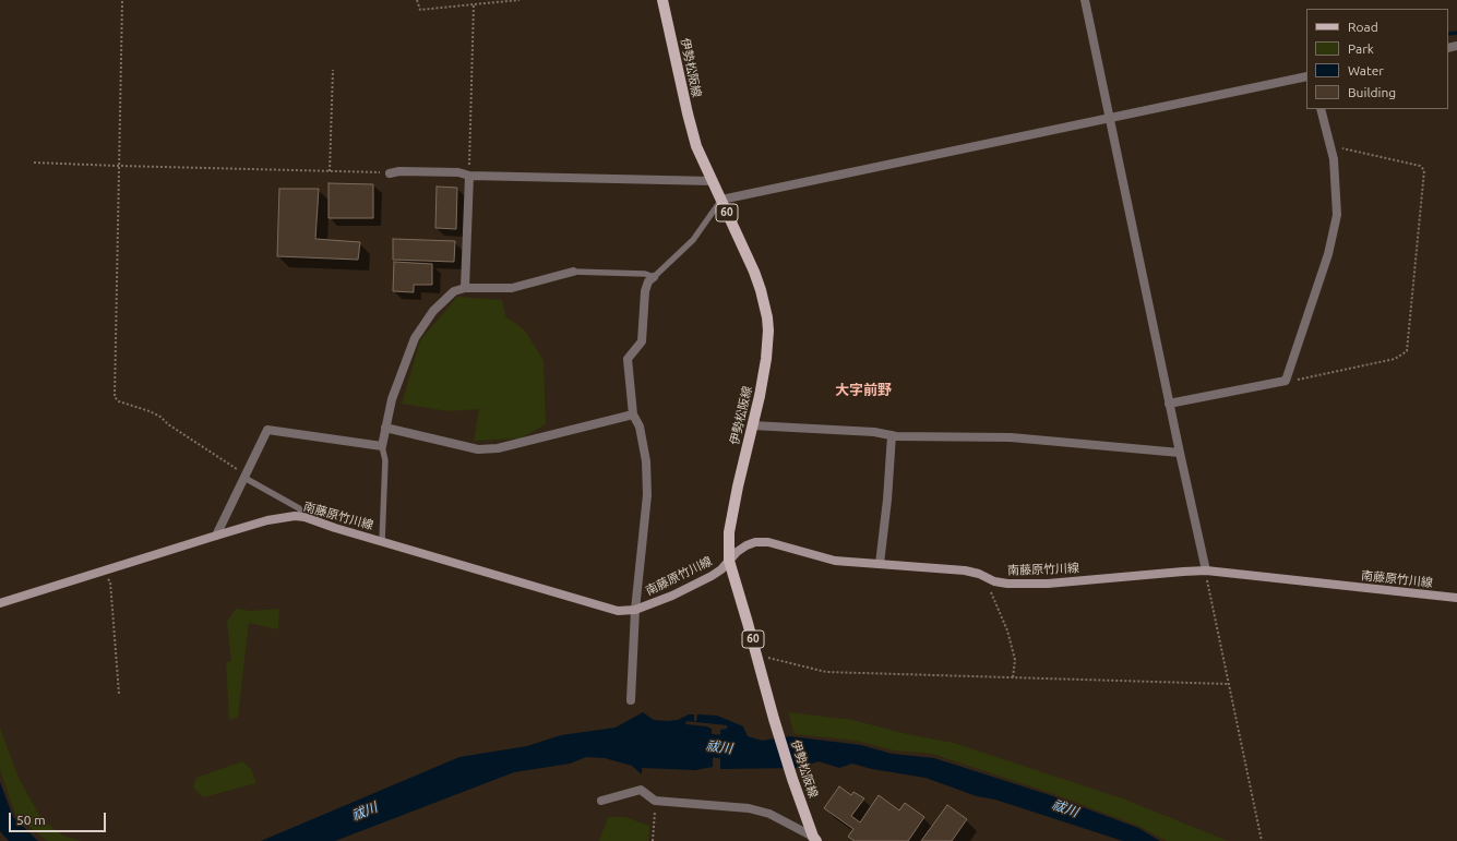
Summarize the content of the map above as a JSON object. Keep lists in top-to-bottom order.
{
  "streets": {
    "main road": ["伊勢松阪線", "60", "南藤原竹川線"]
  },
  "crossings": [
    ["伊勢松阪線", "南藤原竹川線"]
  ],
  "districts": ["大字前野"],
  "water": ["祓川"],
  "legend": [
    "Road",
    "Park",
    "Water",
    "Building"
  ],
  "scale_bar": "50 m"
}
